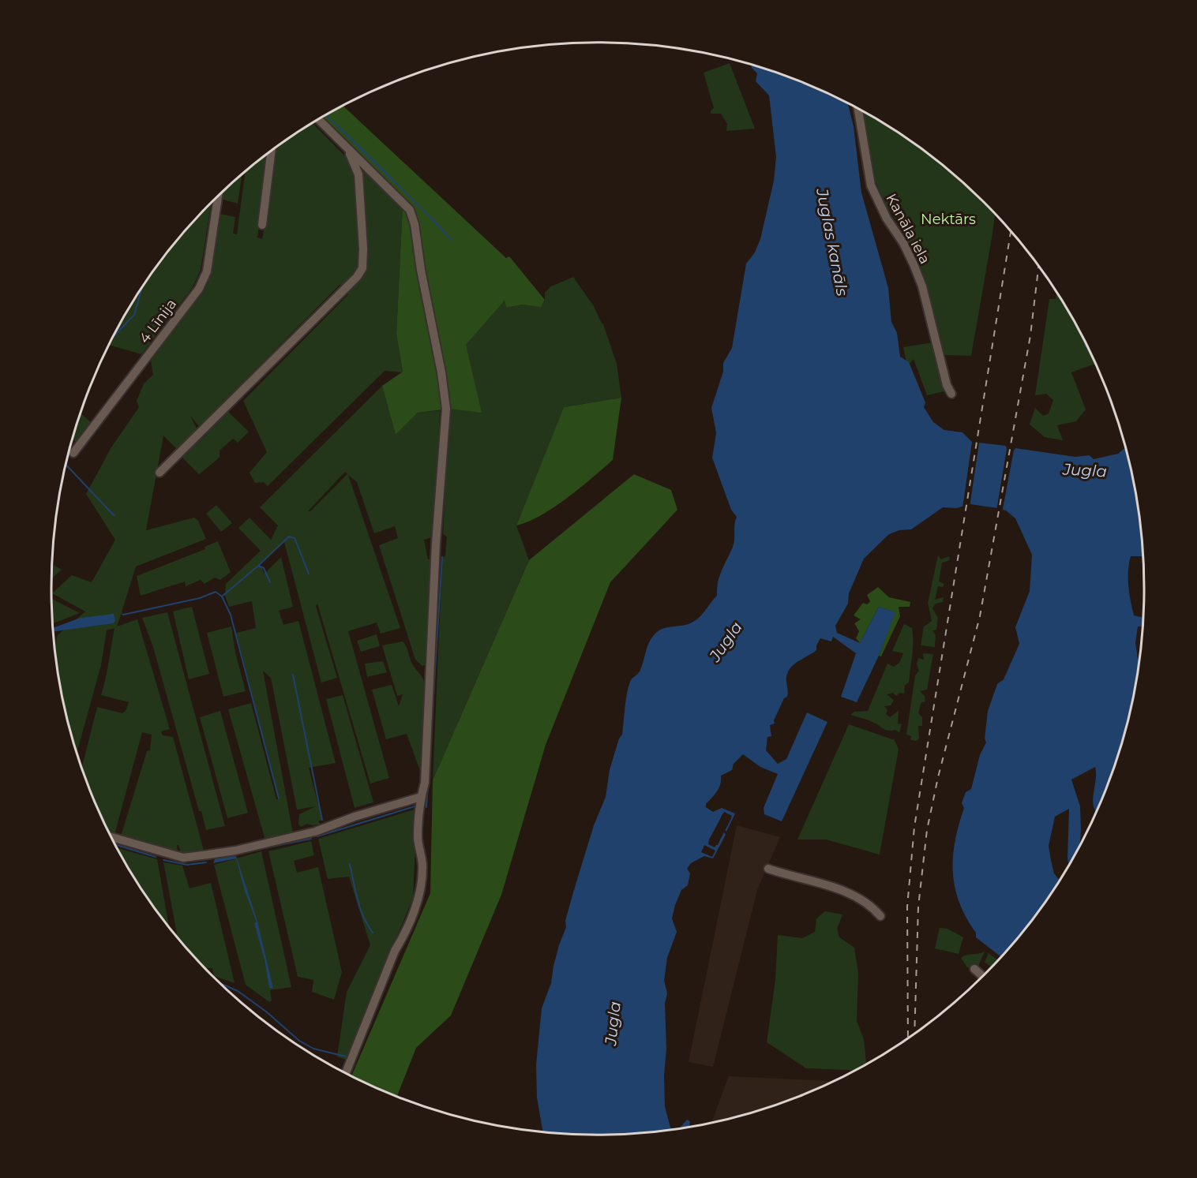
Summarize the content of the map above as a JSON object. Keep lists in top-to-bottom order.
{
  "streets": {
    "street": ["Kanāla iela", "4 Līnija"]
  },
  "water": ["Juglas kanāls", "Jugla"],
  "parks": ["Nektārs"]
}
